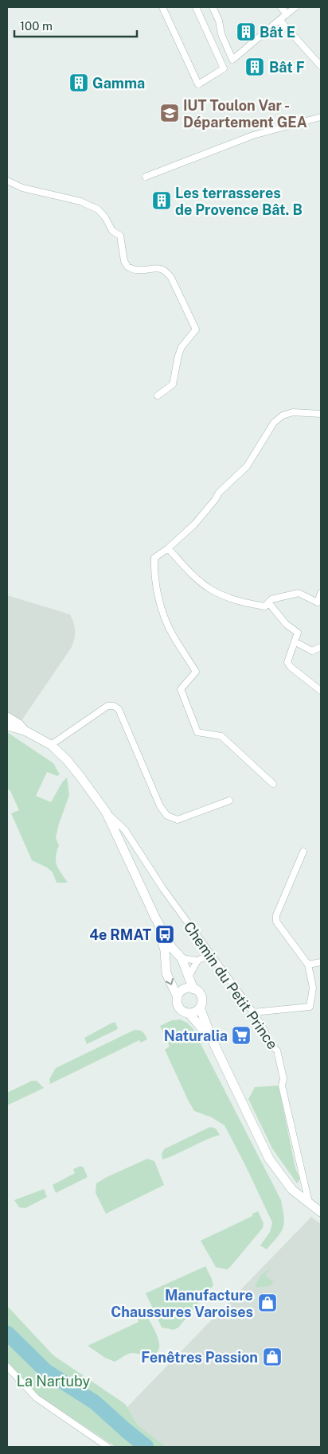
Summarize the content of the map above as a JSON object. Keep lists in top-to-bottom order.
{
  "streets": {
    "street": ["Chemin du Petit Prince"]
  },
  "parks": ["La Nartuby"],
  "places": {
    "building": [
      "Bât E",
      "Bât F",
      "Gamma",
      "Les terrasseres de Provence Bât. B"
    ],
    "school or university": ["IUT Toulon Var - Département GEA"],
    "bus stop": ["4e RMAT"],
    "supermarket": ["Naturalia"],
    "shop": ["Manufacture Chaussures Varoises", "Fenêtres Passion"]
  },
  "scale_bar": "100 m"
}
